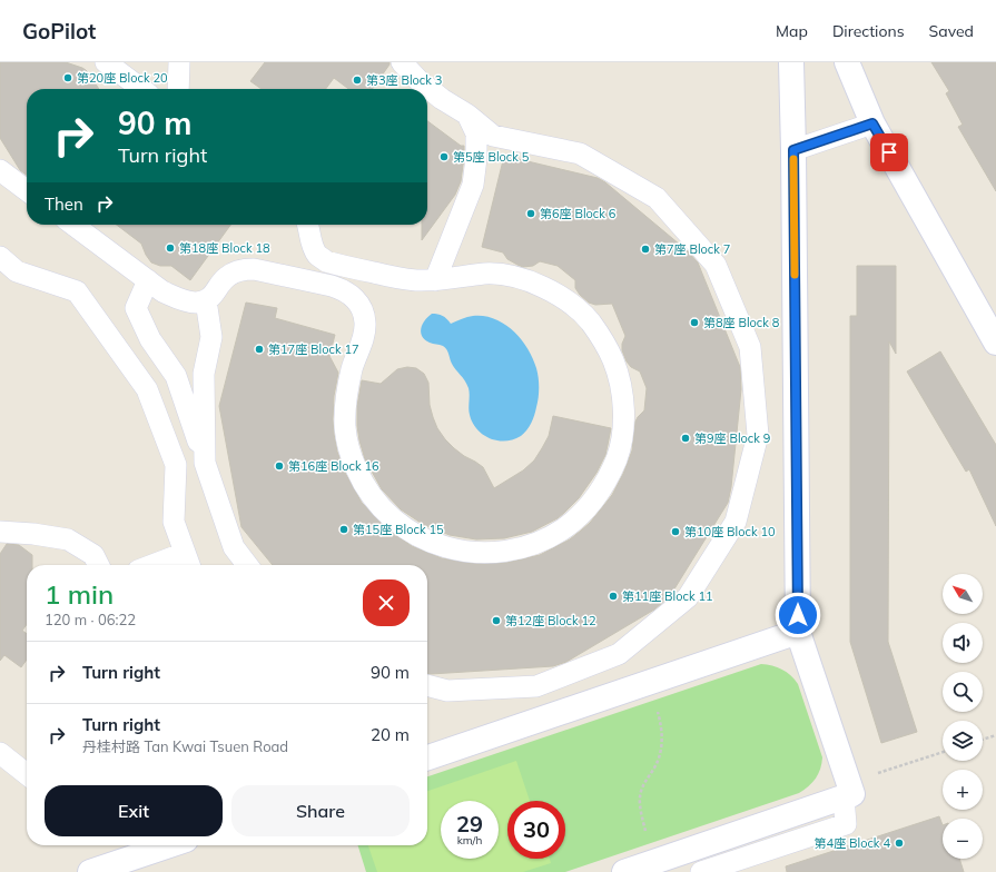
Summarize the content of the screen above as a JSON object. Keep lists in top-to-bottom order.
{
  "places": [
    "第20座 Block 20",
    "第3座 Block 3",
    "第5座 Block 5",
    "第6座 Block 6",
    "第18座 Block 18",
    "第7座 Block 7",
    "第8座 Block 8",
    "第17座 Block 17",
    "第9座 Block 9",
    "第16座 Block 16",
    "第15座 Block 15",
    "第10座 Block 10",
    "第11座 Block 11",
    "第12座 Block 12",
    "第4座 Block 4"
  ],
  "north": "top left",
  "page": {
    "header": "GoPilot",
    "nav": ["Map", "Directions", "Saved"],
    "turn": ["90 m", "Turn right"],
    "then": "Then",
    "heading": ["1 min", "120 m · 06:22"],
    "map_buttons": ["+", "−"],
    "list": [
      {
        "name": "Turn right",
        "value": "90 m"
      },
      {
        "name": "Turn right",
        "note": "丹桂村路 Tan Kwai Tsuen Road",
        "value": "20 m"
      }
    ],
    "buttons": ["Exit", "Share"],
    "speed": "29 km/h",
    "limit": "30"
  }
}
